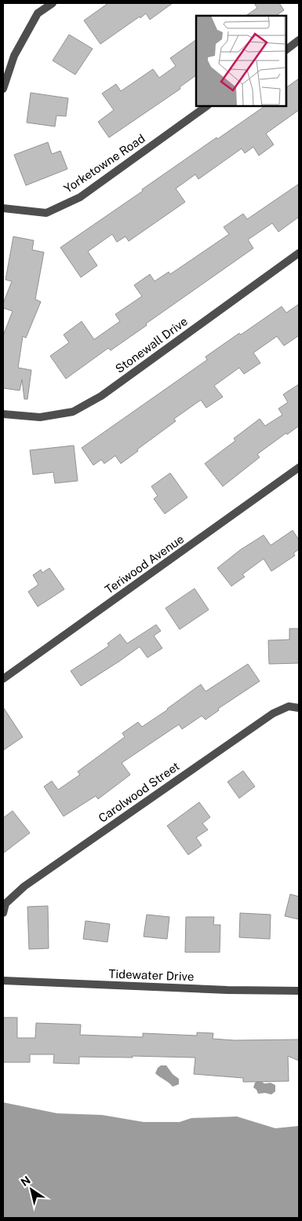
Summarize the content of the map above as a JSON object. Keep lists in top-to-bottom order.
{
  "streets": {
    "street": [
      "Yorketowne Road",
      "Stonewall Drive",
      "Teriwood Avenue",
      "Carolwood Street",
      "Tidewater Drive"
    ]
  },
  "north": "top left"
}
